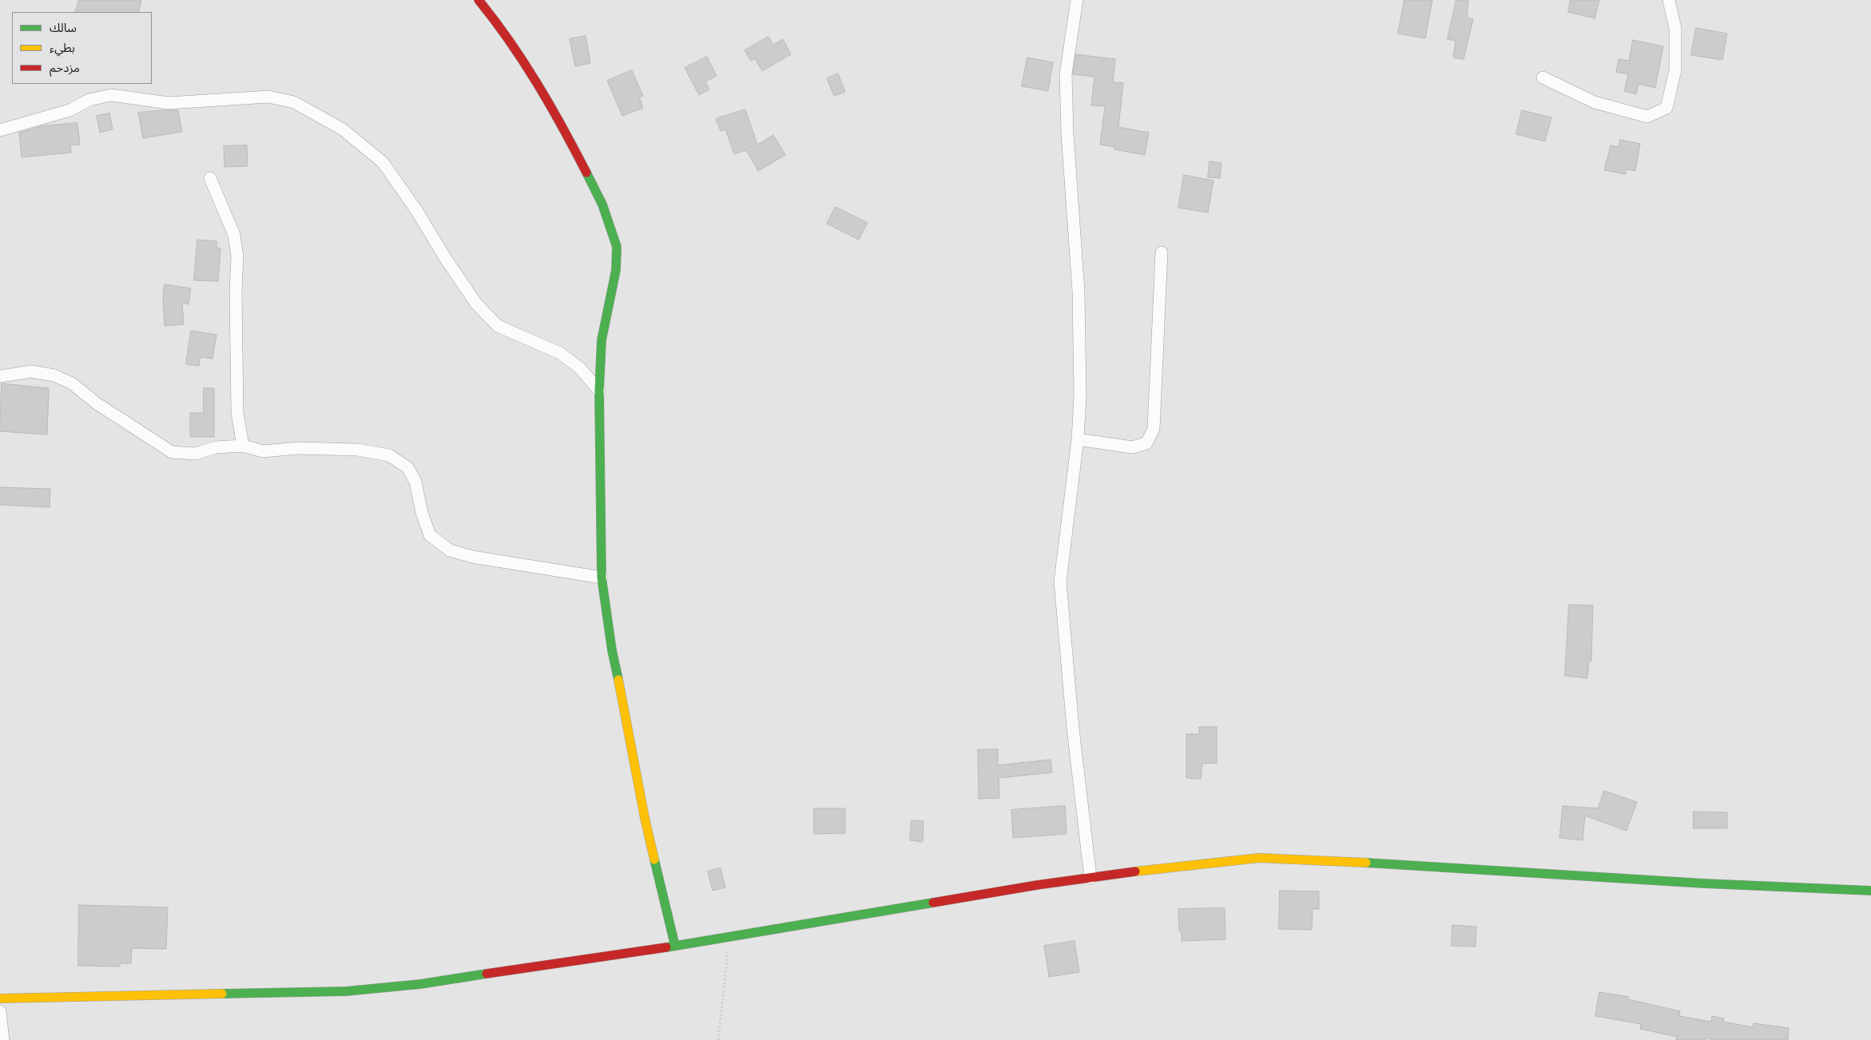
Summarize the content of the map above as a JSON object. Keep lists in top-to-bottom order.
{
  "legend": ["سالك", "بطيء", "مزدحم"]
}
